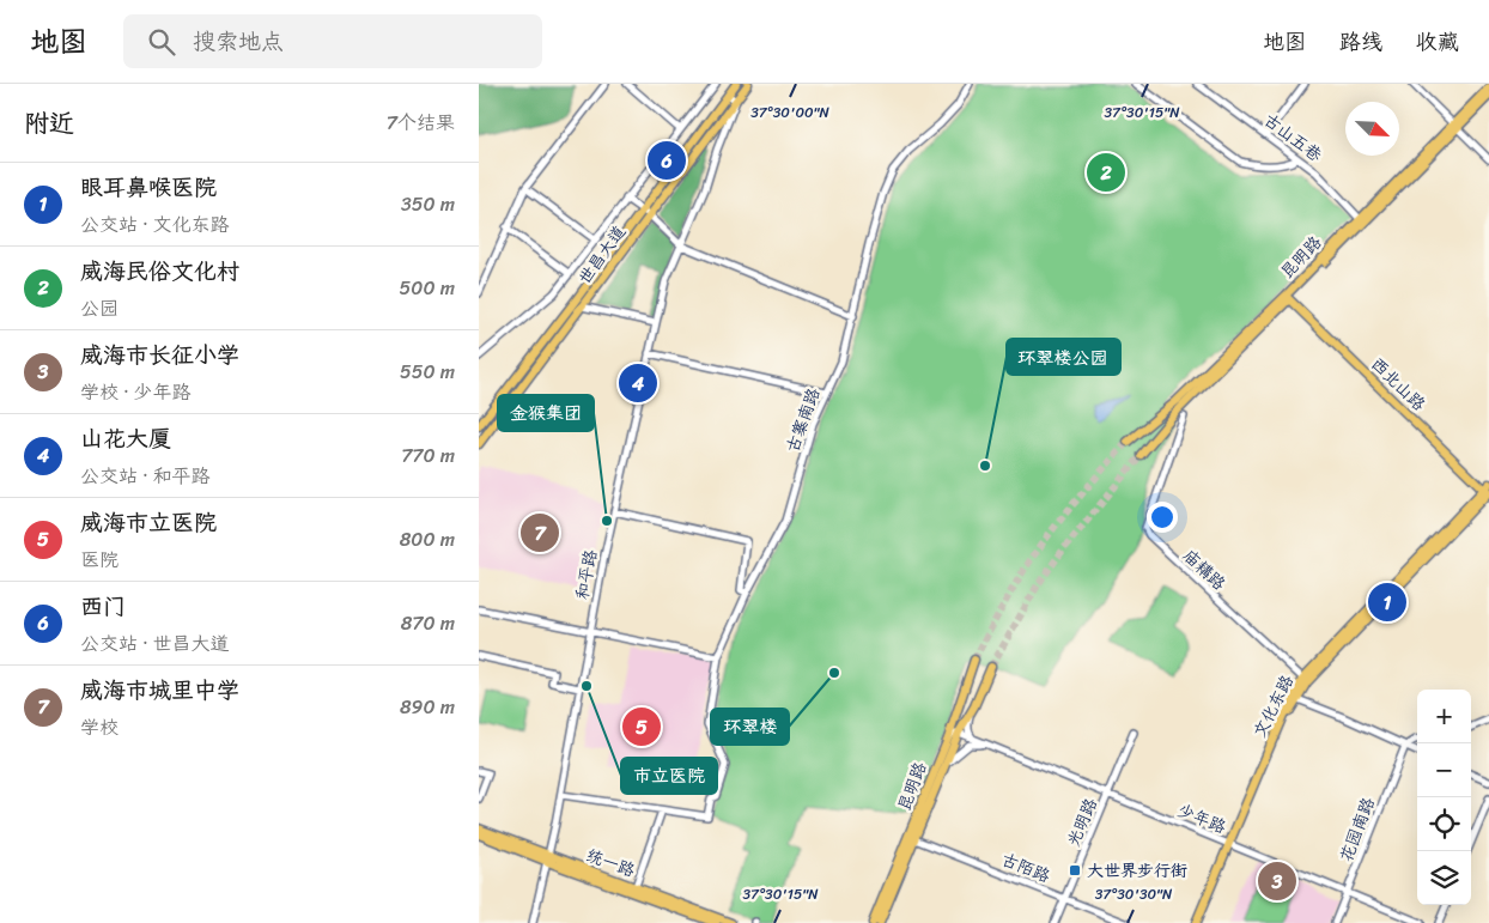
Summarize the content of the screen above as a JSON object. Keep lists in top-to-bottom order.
{
  "streets": {
    "main road": [
      "世昌大道",
      "昆明路",
      "西北山路",
      "文化东路",
      "统一路"
    ],
    "street": [
      "古山五巷",
      "古寨南路",
      "庙耩路",
      "和平路",
      "少年路",
      "光明路",
      "花园南路",
      "古陌路"
    ]
  },
  "crossings": [
    ["古山五巷", "昆明路"],
    ["世昌大道", "和平路"],
    ["昆明路", "西北山路"],
    ["昆明路", "少年路"],
    ["昆明路", "古陌路"],
    ["庙耩路", "文化东路"],
    ["和平路", "统一路"],
    ["文化东路", "少年路"],
    ["少年路", "光明路"],
    ["少年路", "花园南路"],
    ["光明路", "古陌路"]
  ],
  "places": {
    "other": [
      "环翠楼公园",
      "金猴集团",
      "环翠楼",
      "市立医院"
    ],
    "transit": ["大世界步行街"]
  },
  "north": "bottom right",
  "page": {
    "header": "地图",
    "search": "搜索地点",
    "nav": ["地图", "路线", "收藏"],
    "heading": ["附近", "7个结果"],
    "pins": [
      "6",
      "2",
      "4",
      "7",
      "1",
      "5",
      "3"
    ],
    "list": [
      {
        "mark": "1",
        "name": "眼耳鼻喉医院",
        "note": "公交站 · 文化东路",
        "value": "350 m"
      },
      {
        "mark": "2",
        "name": "威海民俗文化村",
        "note": "公园",
        "value": "500 m"
      },
      {
        "mark": "3",
        "name": "威海市长征小学",
        "note": "学校 · 少年路",
        "value": "550 m"
      },
      {
        "mark": "4",
        "name": "山花大厦",
        "note": "公交站 · 和平路",
        "value": "770 m"
      },
      {
        "mark": "5",
        "name": "威海市立医院",
        "note": "医院",
        "value": "800 m"
      },
      {
        "mark": "6",
        "name": "西门",
        "note": "公交站 · 世昌大道",
        "value": "870 m"
      },
      {
        "mark": "7",
        "name": "威海市城里中学",
        "note": "学校",
        "value": "890 m"
      }
    ],
    "map_buttons": ["+", "−"]
  },
  "coordinates": ["37°30'00\"N", "37°30'15\"N", "37°30'30\"N"]
}
